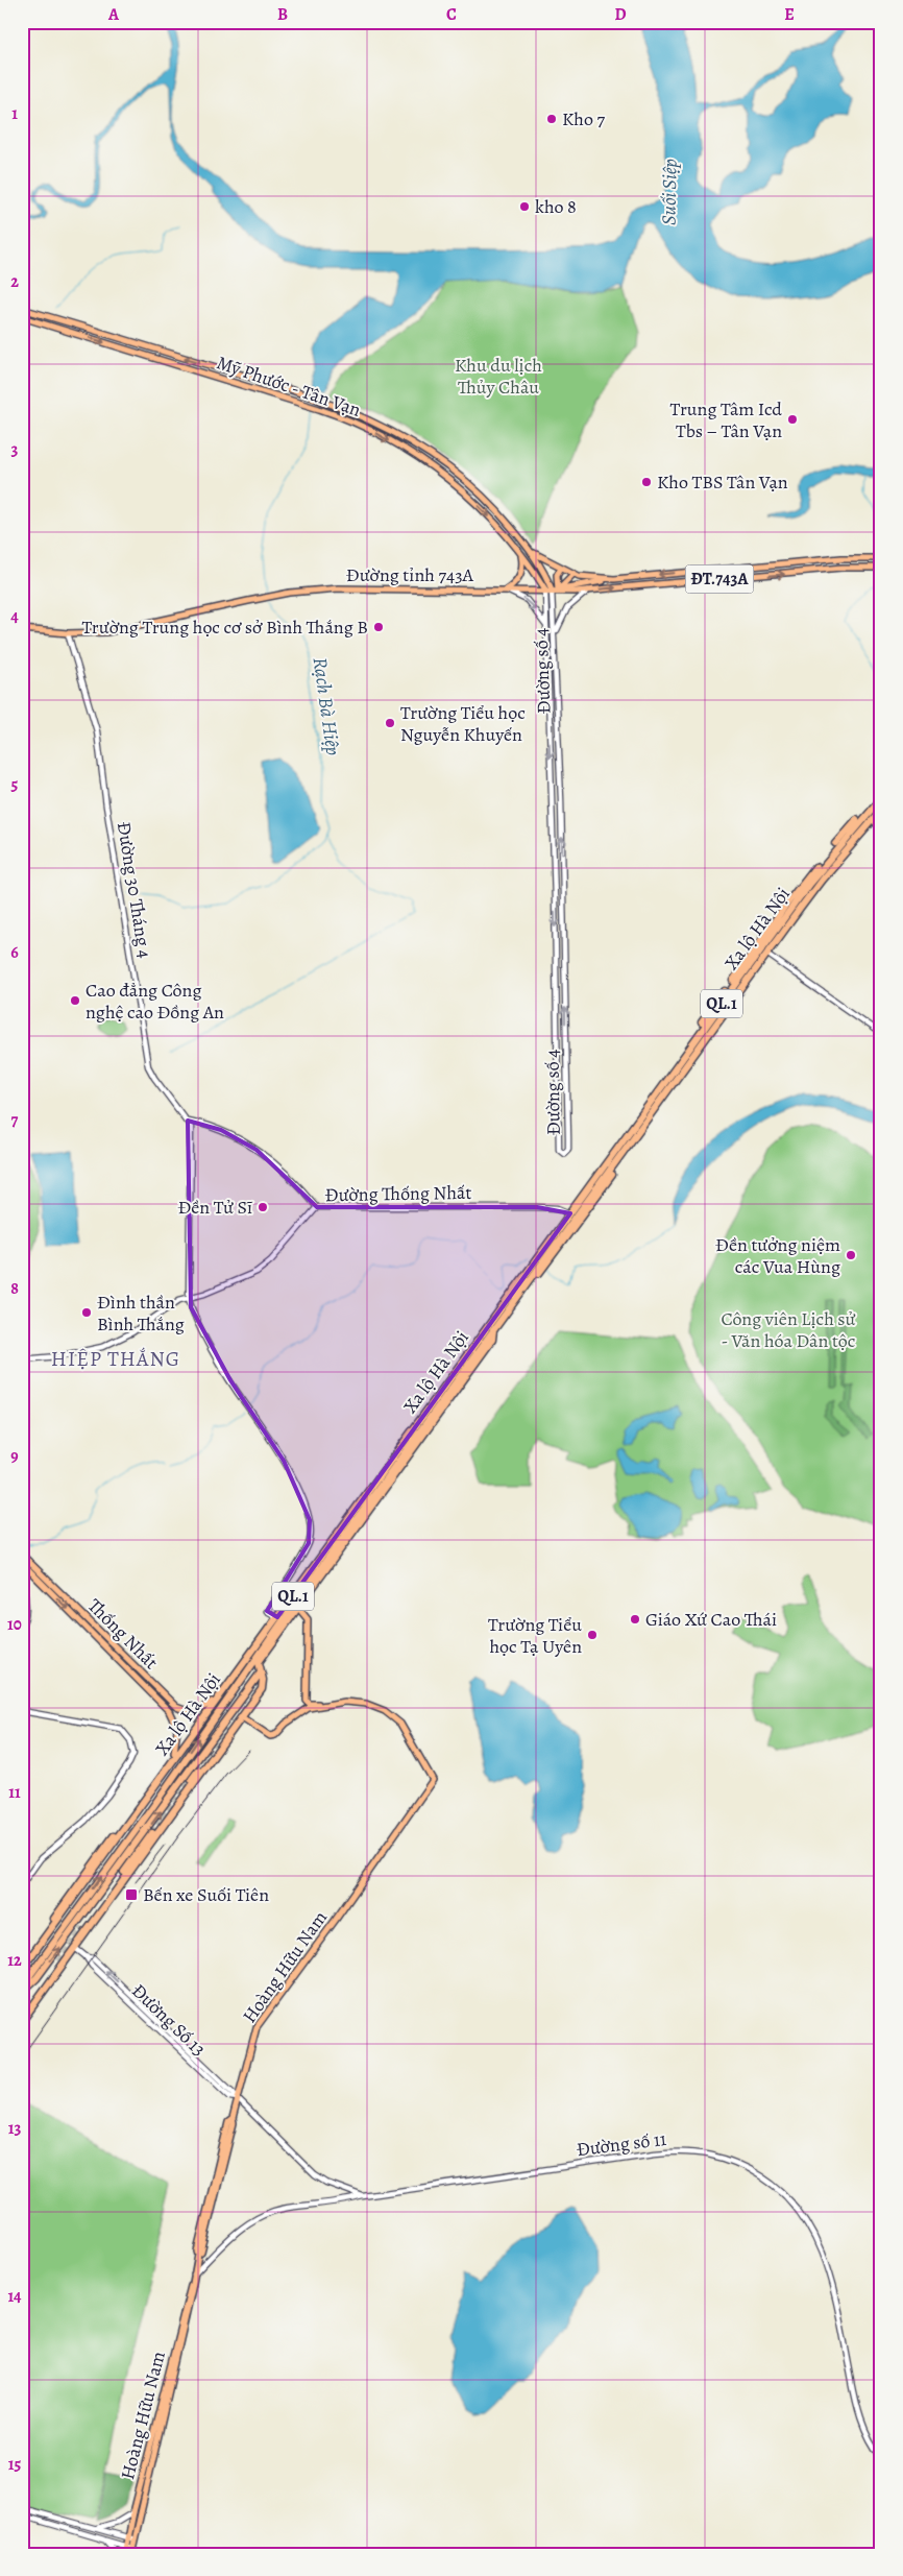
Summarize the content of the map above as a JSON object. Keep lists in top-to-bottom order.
{
  "streets": {
    "highway": ["Xa lộ Hà Nội", "QL.1"],
    "main road": [
      "Mỹ Phước - Tân Vạn",
      "Đường tỉnh 743A",
      "ĐT.743A",
      "Thống Nhất",
      "Hoàng Hữu Nam"
    ],
    "street": [
      "Đường số 4",
      "Đường 30 Tháng 4",
      "Đường Thống Nhất",
      "Đường Số 13",
      "Đường số 11"
    ]
  },
  "crossings": [
    ["Mỹ Phước - Tân Vạn", "Đường tỉnh 743A"],
    ["Mỹ Phước - Tân Vạn", "ĐT.743A"],
    ["Mỹ Phước - Tân Vạn", "Đường số 4"],
    ["Đường tỉnh 743A", "Đường số 4"],
    ["Đường tỉnh 743A", "Đường 30 Tháng 4"],
    ["ĐT.743A", "Đường số 4"],
    ["Xa lộ Hà Nội", "Đường Thống Nhất"],
    ["Xa lộ Hà Nội", "Thống Nhất"],
    ["Xa lộ Hà Nội", "Hoàng Hữu Nam"],
    ["Hoàng Hữu Nam", "Đường Số 13"],
    ["Hoàng Hữu Nam", "Đường số 11"],
    ["Đường Số 13", "Đường số 11"]
  ],
  "districts": ["HIỆP THẮNG"],
  "water": ["Suối Siệp", "Rạch Bà Hiệp"],
  "parks": ["Khu du lịch Thủy Châu", "Công viên Lịch sử - Văn hóa Dân tộc"],
  "places": {
    "other": [
      "Kho 7",
      "kho 8",
      "Trung Tâm Icd Tbs – Tân Vạn",
      "Kho TBS Tân Vạn",
      "Trường Trung học cơ sở Bình Thắng B",
      "Trường Tiểu học Nguyễn Khuyến",
      "Cao đẳng Công nghệ cao Đồng An",
      "Đền Tử Sĩ",
      "Đền tưởng niệm các Vua Hùng",
      "Đình thần Bình Thắng",
      "Giáo Xứ Cao Thái",
      "Trường Tiểu học Tạ Uyên"
    ],
    "transit": ["Bến xe Suối Tiên"]
  },
  "grid": {
    "columns": [
      "A",
      "B",
      "C",
      "D",
      "E"
    ],
    "rows": [
      "1",
      "2",
      "3",
      "4",
      "5",
      "6",
      "7",
      "8",
      "9",
      "10",
      "11",
      "12",
      "13",
      "14",
      "15"
    ]
  }
}
